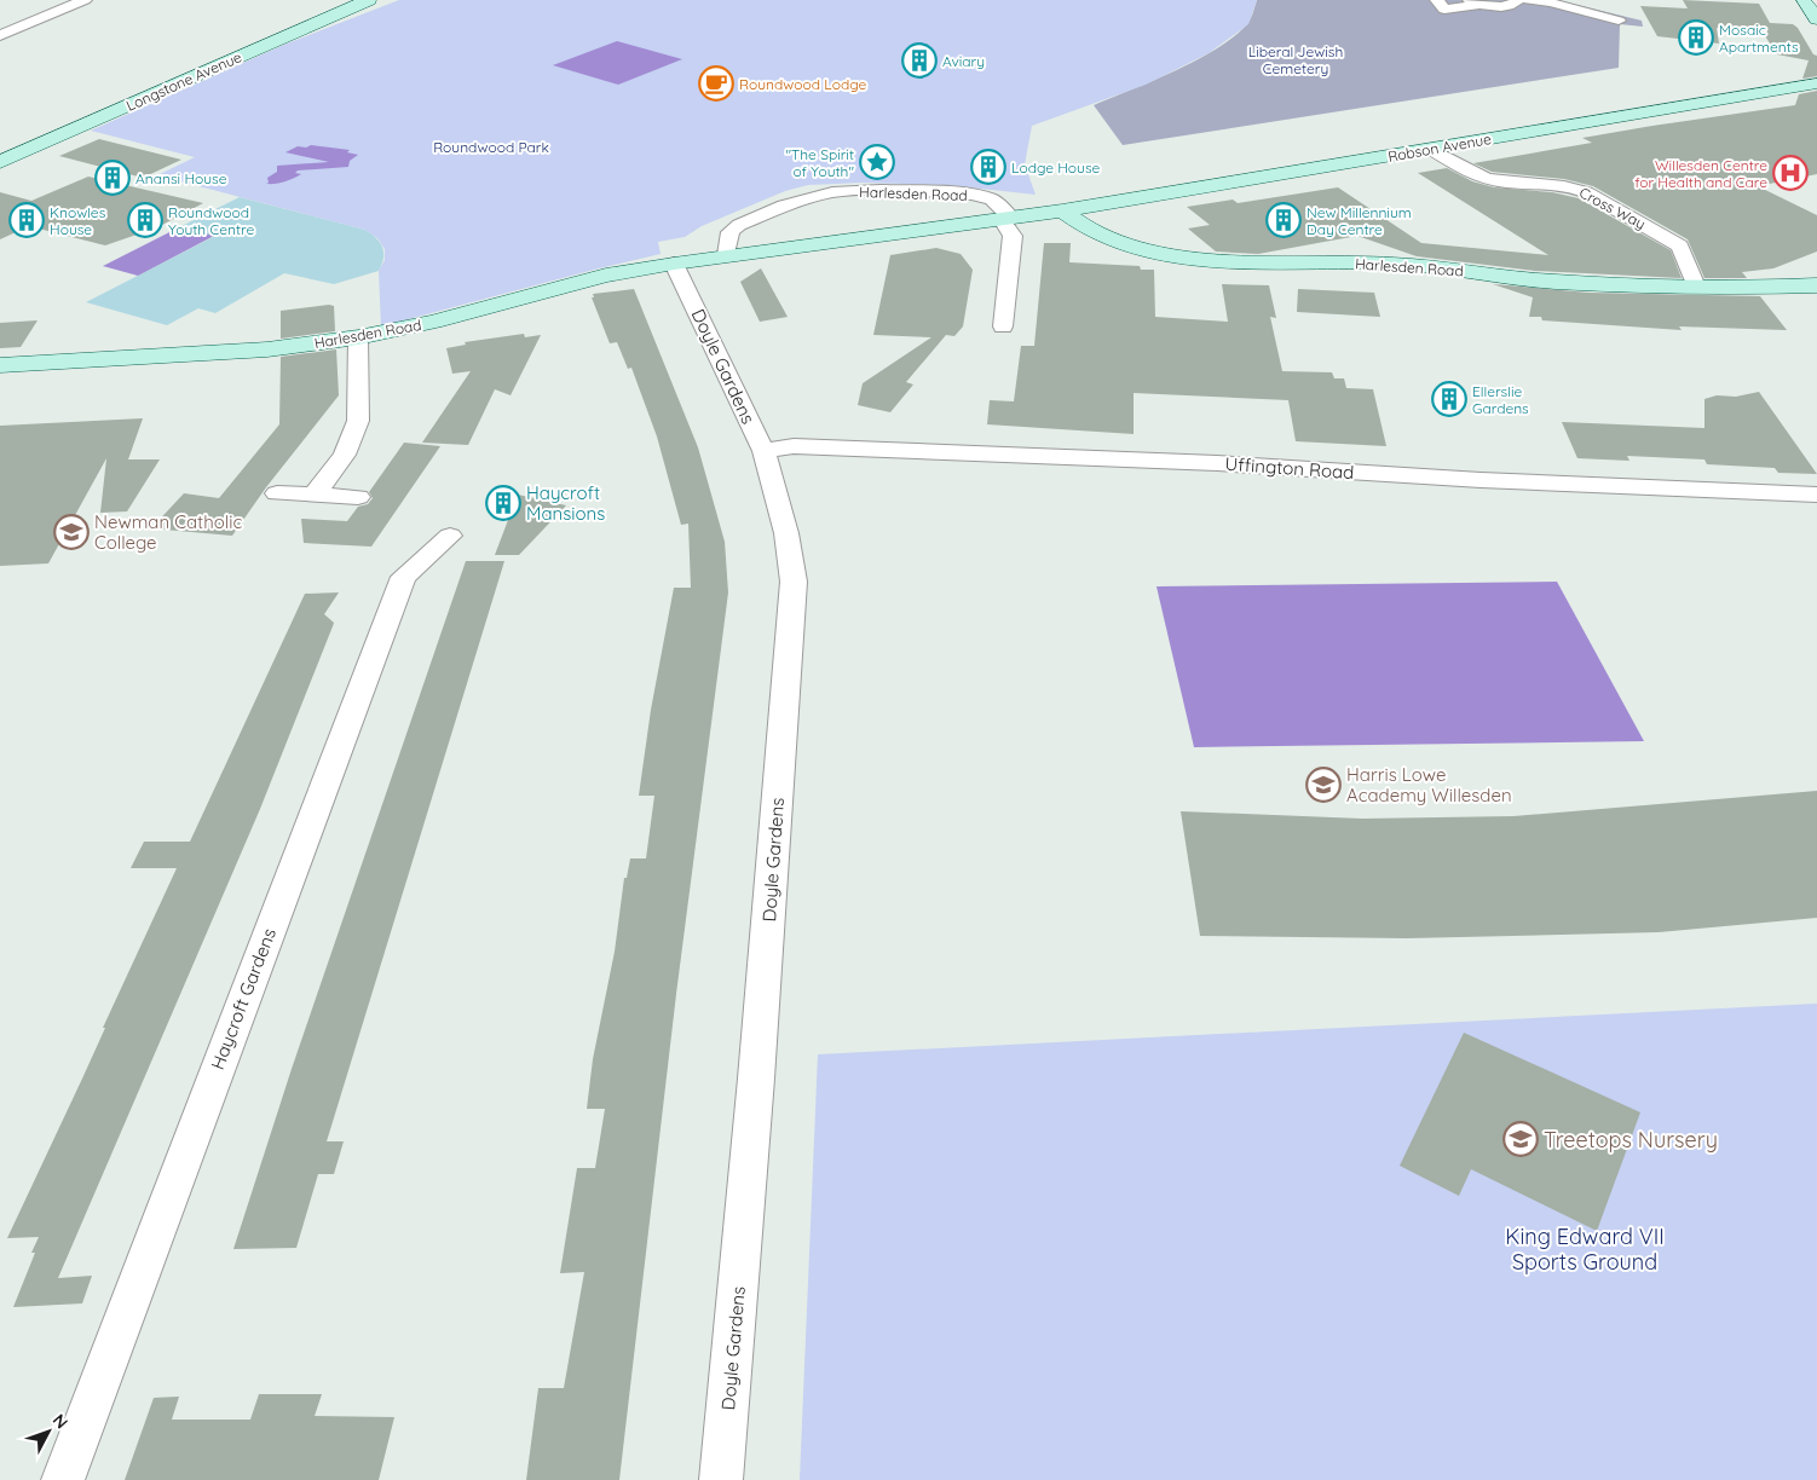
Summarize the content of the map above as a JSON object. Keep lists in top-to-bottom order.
{
  "streets": {
    "street": [
      "Longstone Avenue",
      "Robson Avenue",
      "Harlesden Road",
      "Cross Way",
      "Doyle Gardens",
      "Uffington Road",
      "Haycroft Gardens"
    ]
  },
  "crossings": [
    ["Robson Avenue", "Harlesden Road"],
    ["Robson Avenue", "Cross Way"],
    ["Harlesden Road", "Cross Way"],
    ["Harlesden Road", "Doyle Gardens"],
    ["Doyle Gardens", "Uffington Road"]
  ],
  "parks": ["Liberal Jewish Cemetery", "Roundwood Park", "King Edward VII Sports Ground"],
  "places": {
    "building": [
      "Mosaic Apartments",
      "Aviary",
      "Lodge House",
      "Anansi House",
      "Knowles House",
      "Roundwood Youth Centre",
      "New Millennium Day Centre",
      "Ellerslie Gardens",
      "Haycroft Mansions"
    ],
    "cafe": ["Roundwood Lodge"],
    "place": ["\"The Spirit of Youth\""],
    "hospital": ["Willesden Centre for Health and Care"],
    "school or university": ["Newman Catholic College", "Harris Lowe Academy Willesden", "Treetops Nursery"]
  },
  "north": "top right"
}
